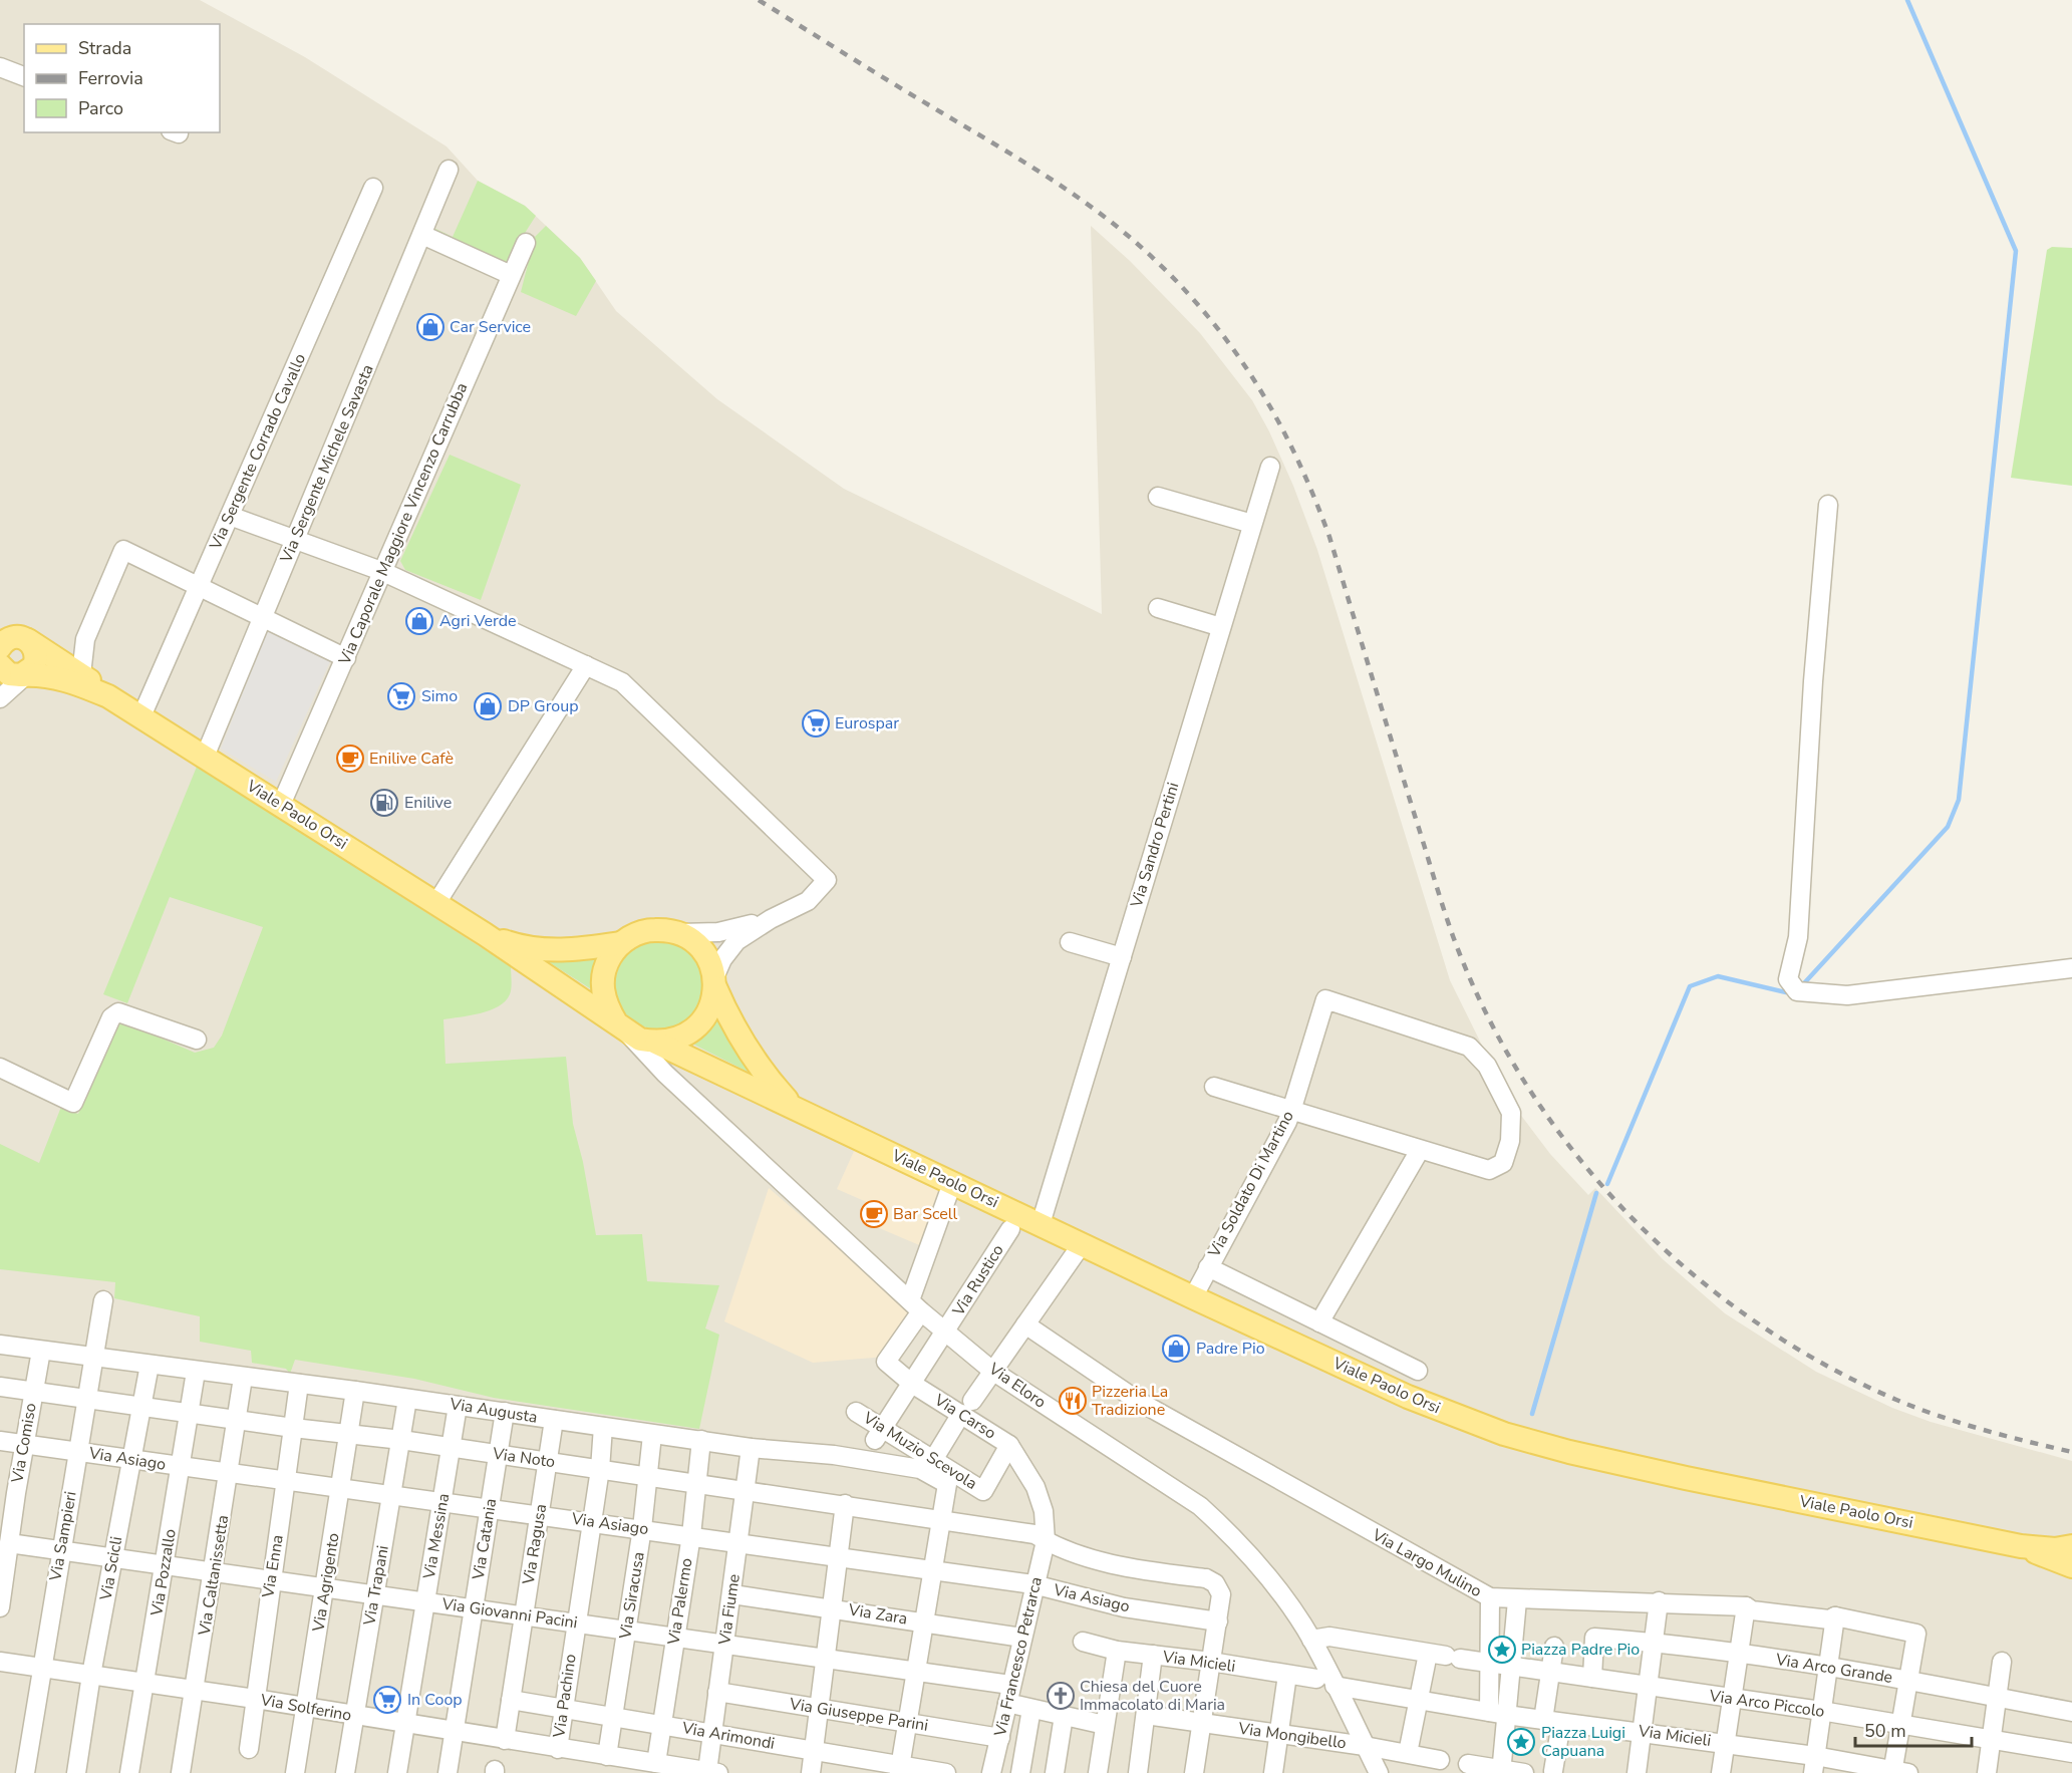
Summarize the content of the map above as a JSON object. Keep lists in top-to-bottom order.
{
  "streets": {
    "main road": ["Viale Paolo Orsi"],
    "street": [
      "Via Sergente Corrado Cavallo",
      "Via Sergente Michele Savasta",
      "Via Caporale Maggiore Vincenzo Carrubba",
      "Via Sandro Pertini",
      "Via Soldato Di Martino",
      "Via Rustico",
      "Via Eloro",
      "Via Augusta",
      "Via Carso",
      "Via Comiso",
      "Via Muzio Scevola",
      "Via Noto",
      "Via Asiago",
      "Via Sampieri",
      "Via Messina",
      "Via Catania",
      "Via Ragusa",
      "Via Largo Mulino",
      "Via Enna",
      "Via Scicli",
      "Via Pozzallo",
      "Via Caltanissetta",
      "Via Agrigento",
      "Via Trapani",
      "Via Siracusa",
      "Via Palermo",
      "Via Fiume",
      "Via Giovanni Pacini",
      "Via Zara",
      "Via Francesco Petrarca",
      "Via Micieli",
      "Via Arco Grande",
      "Via Pachino",
      "Via Arco Piccolo",
      "Via Solferino",
      "Via Giuseppe Parini",
      "Via Arimondi",
      "Via Mongibello"
    ]
  },
  "crossings": [
    ["Via Sergente Corrado Cavallo", "Viale Paolo Orsi"],
    ["Via Sergente Michele Savasta", "Viale Paolo Orsi"],
    ["Via Caporale Maggiore Vincenzo Carrubba", "Viale Paolo Orsi"],
    ["Viale Paolo Orsi", "Via Sandro Pertini"],
    ["Viale Paolo Orsi", "Via Soldato Di Martino"],
    ["Viale Paolo Orsi", "Via Rustico"],
    ["Viale Paolo Orsi", "Via Eloro"],
    ["Via Sandro Pertini", "Via Rustico"],
    ["Via Rustico", "Via Eloro"],
    ["Via Rustico", "Via Carso"],
    ["Via Rustico", "Via Muzio Scevola"],
    ["Via Eloro", "Via Carso"],
    ["Via Eloro", "Via Micieli"],
    ["Via Eloro", "Via Arco Piccolo"],
    ["Via Eloro", "Via Mongibello"],
    ["Via Augusta", "Via Comiso"],
    ["Via Augusta", "Via Noto"],
    ["Via Augusta", "Via Sampieri"],
    ["Via Augusta", "Via Messina"],
    ["Via Augusta", "Via Catania"],
    ["Via Augusta", "Via Ragusa"],
    ["Via Augusta", "Via Enna"],
    ["Via Augusta", "Via Scicli"],
    ["Via Augusta", "Via Pozzallo"],
    ["Via Augusta", "Via Caltanissetta"],
    ["Via Augusta", "Via Agrigento"],
    ["Via Augusta", "Via Trapani"],
    ["Via Augusta", "Via Siracusa"],
    ["Via Augusta", "Via Palermo"],
    ["Via Augusta", "Via Fiume"],
    ["Via Augusta", "Via Pachino"],
    ["Via Carso", "Via Muzio Scevola"],
    ["Via Carso", "Via Noto"],
    ["Via Carso", "Via Francesco Petrarca"],
    ["Via Comiso", "Via Noto"],
    ["Via Comiso", "Via Asiago"],
    ["Via Comiso", "Via Giovanni Pacini"],
    ["Via Noto", "Via Asiago"],
    ["Via Noto", "Via Sampieri"],
    ["Via Noto", "Via Messina"],
    ["Via Noto", "Via Catania"],
    ["Via Noto", "Via Ragusa"],
    ["Via Noto", "Via Enna"],
    ["Via Noto", "Via Scicli"],
    ["Via Noto", "Via Pozzallo"],
    ["Via Noto", "Via Caltanissetta"],
    ["Via Noto", "Via Agrigento"],
    ["Via Noto", "Via Trapani"],
    ["Via Noto", "Via Siracusa"],
    ["Via Noto", "Via Palermo"],
    ["Via Noto", "Via Fiume"],
    ["Via Noto", "Via Francesco Petrarca"],
    ["Via Noto", "Via Pachino"],
    ["Via Asiago", "Via Sampieri"],
    ["Via Asiago", "Via Messina"],
    ["Via Asiago", "Via Catania"],
    ["Via Asiago", "Via Ragusa"],
    ["Via Asiago", "Via Enna"],
    ["Via Asiago", "Via Scicli"],
    ["Via Asiago", "Via Pozzallo"],
    ["Via Asiago", "Via Caltanissetta"],
    ["Via Asiago", "Via Agrigento"],
    ["Via Asiago", "Via Trapani"],
    ["Via Asiago", "Via Siracusa"],
    ["Via Asiago", "Via Palermo"],
    ["Via Asiago", "Via Fiume"],
    ["Via Asiago", "Via Francesco Petrarca"],
    ["Via Asiago", "Via Pachino"],
    ["Via Sampieri", "Via Giovanni Pacini"],
    ["Via Sampieri", "Via Solferino"],
    ["Via Messina", "Via Giovanni Pacini"],
    ["Via Messina", "Via Solferino"],
    ["Via Catania", "Via Giovanni Pacini"],
    ["Via Catania", "Via Solferino"],
    ["Via Ragusa", "Via Giovanni Pacini"],
    ["Via Ragusa", "Via Solferino"],
    ["Via Ragusa", "Via Arimondi"],
    ["Via Largo Mulino", "Via Arco Grande"],
    ["Via Enna", "Via Giovanni Pacini"],
    ["Via Enna", "Via Solferino"],
    ["Via Scicli", "Via Giovanni Pacini"],
    ["Via Scicli", "Via Solferino"],
    ["Via Pozzallo", "Via Giovanni Pacini"],
    ["Via Pozzallo", "Via Solferino"],
    ["Via Caltanissetta", "Via Giovanni Pacini"],
    ["Via Caltanissetta", "Via Solferino"],
    ["Via Agrigento", "Via Giovanni Pacini"],
    ["Via Agrigento", "Via Solferino"],
    ["Via Trapani", "Via Giovanni Pacini"],
    ["Via Trapani", "Via Solferino"],
    ["Via Siracusa", "Via Giovanni Pacini"],
    ["Via Siracusa", "Via Solferino"],
    ["Via Siracusa", "Via Arimondi"],
    ["Via Palermo", "Via Giovanni Pacini"],
    ["Via Palermo", "Via Solferino"],
    ["Via Palermo", "Via Arimondi"],
    ["Via Fiume", "Via Giovanni Pacini"],
    ["Via Fiume", "Via Zara"],
    ["Via Fiume", "Via Solferino"],
    ["Via Fiume", "Via Giuseppe Parini"],
    ["Via Fiume", "Via Arimondi"],
    ["Via Giovanni Pacini", "Via Francesco Petrarca"],
    ["Via Giovanni Pacini", "Via Pachino"],
    ["Via Zara", "Via Francesco Petrarca"],
    ["Via Francesco Petrarca", "Via Giuseppe Parini"],
    ["Via Arco Grande", "Via Arco Piccolo"],
    ["Via Pachino", "Via Solferino"],
    ["Via Pachino", "Via Arimondi"]
  ],
  "places": {
    "shop": [
      "Car Service",
      "Agri Verde",
      "DP Group",
      "Padre Pio"
    ],
    "supermarket": ["Simo", "Eurospar", "In Coop"],
    "cafe": ["Enilive Cafè", "Bar Scell"],
    "fuel station": ["Enilive"],
    "restaurant": ["Pizzeria La Tradizione"],
    "place": ["Piazza Padre Pio", "Piazza Luigi Capuana"],
    "church": ["Chiesa del Cuore Immacolato di Maria"]
  },
  "legend": ["Strada", "Ferrovia", "Parco"],
  "scale_bar": "50 m"
}
